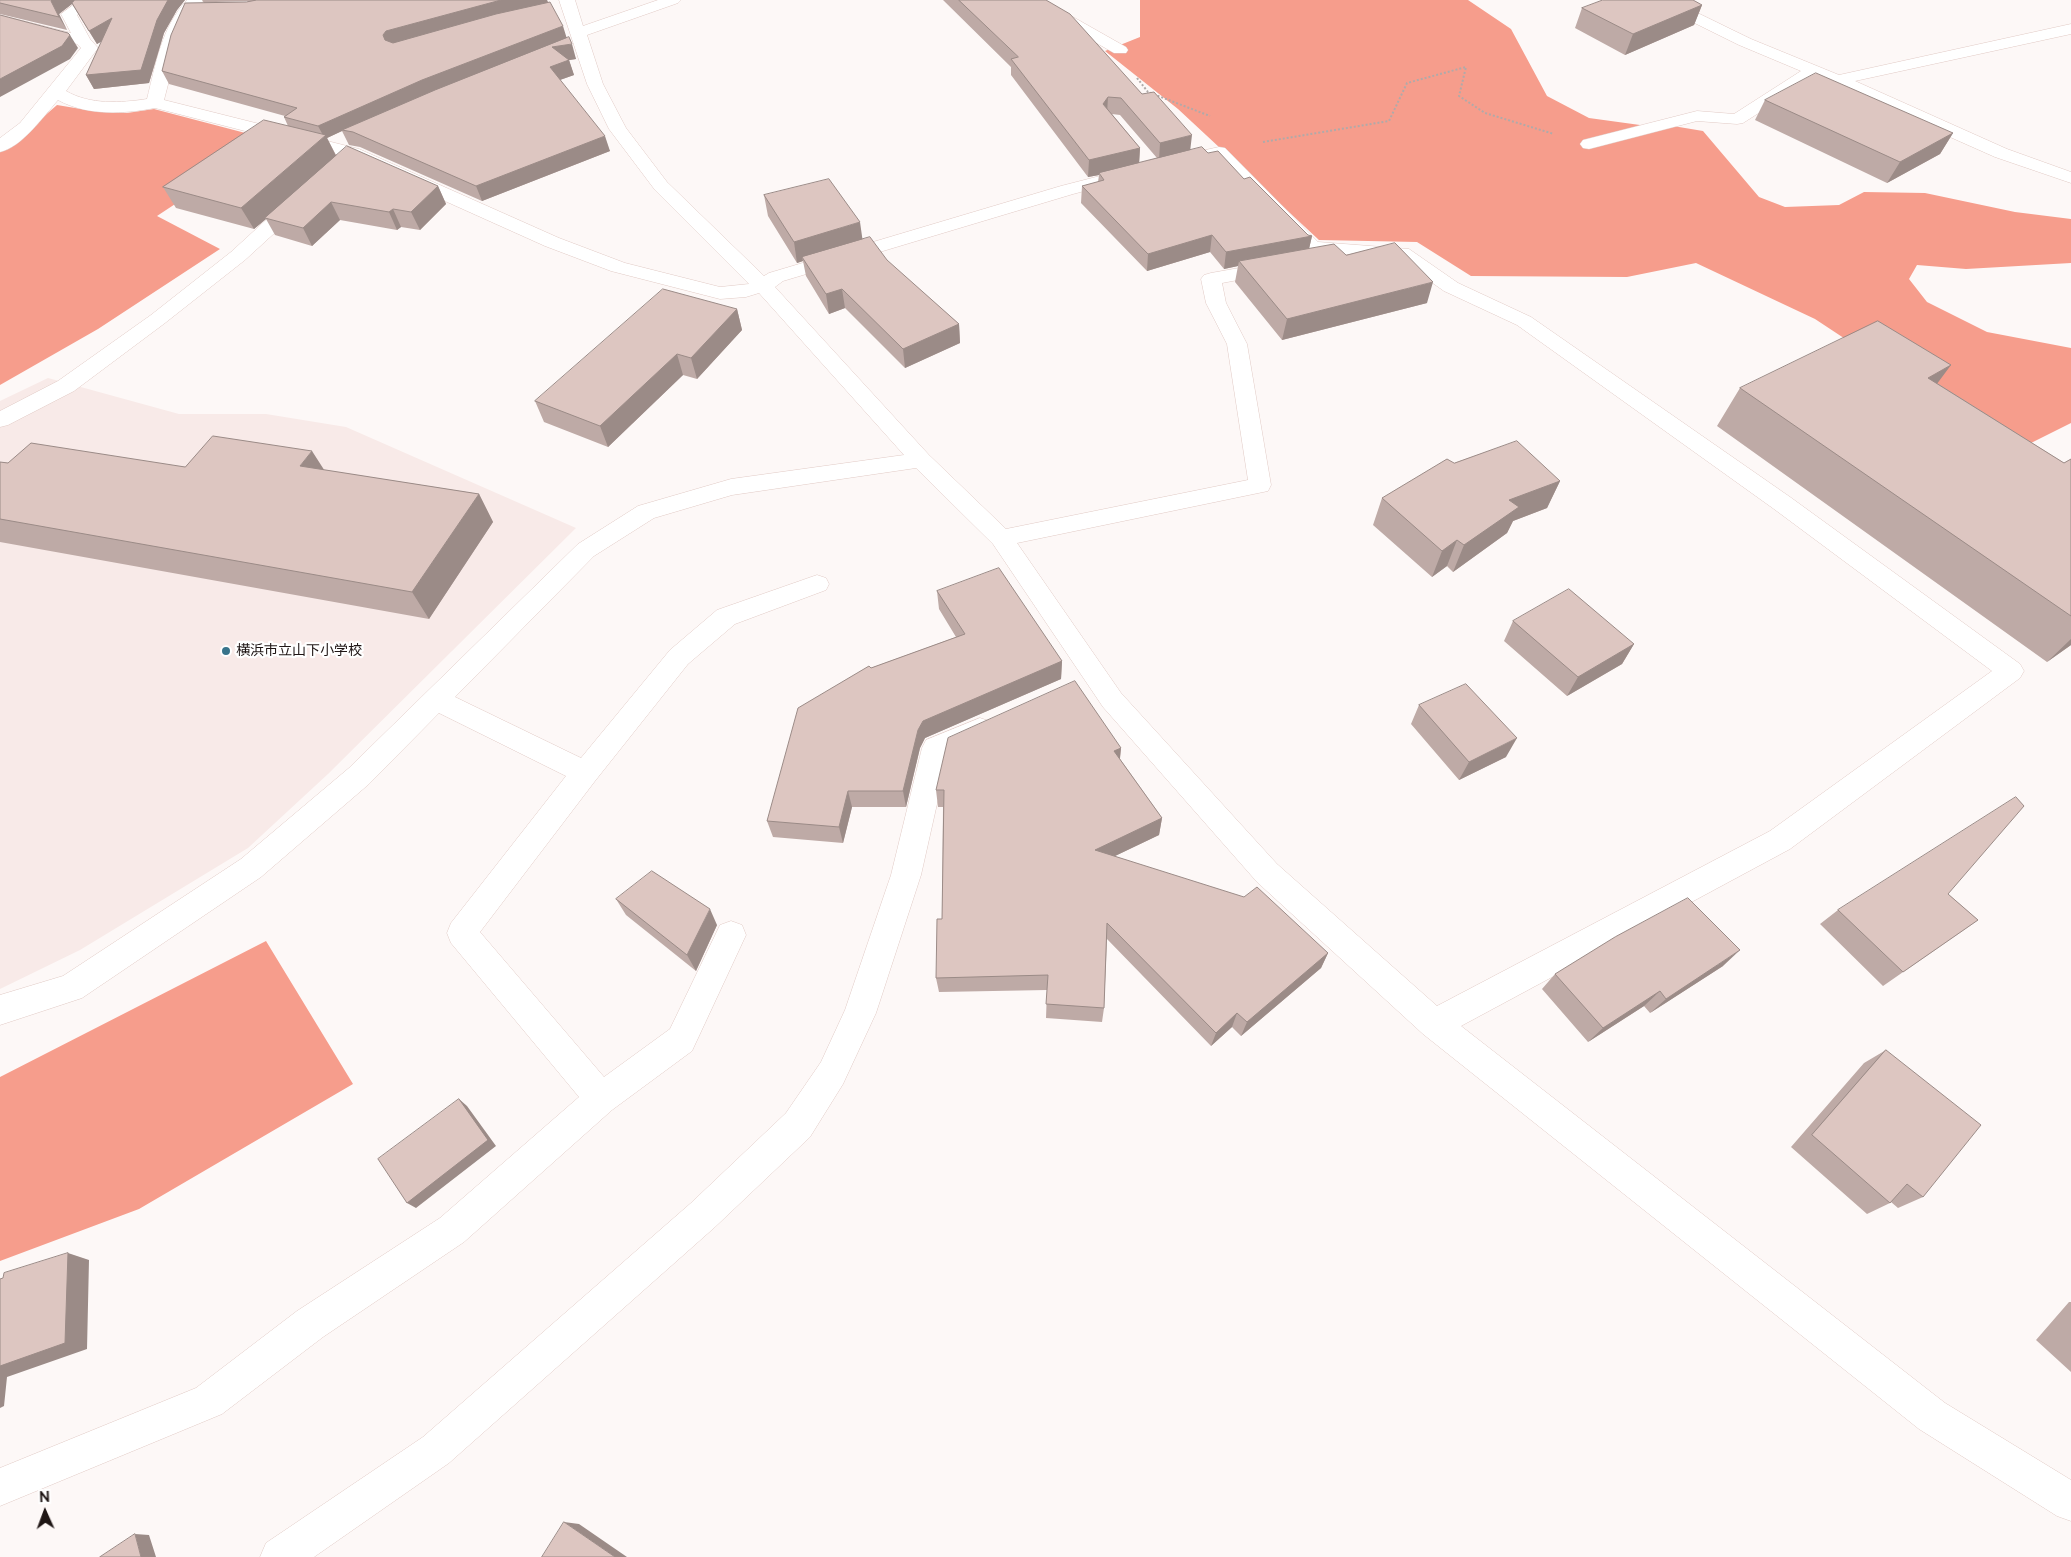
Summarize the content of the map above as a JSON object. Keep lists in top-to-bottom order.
{
  "places": ["横浜市立山下小学校"],
  "north": "top"
}
